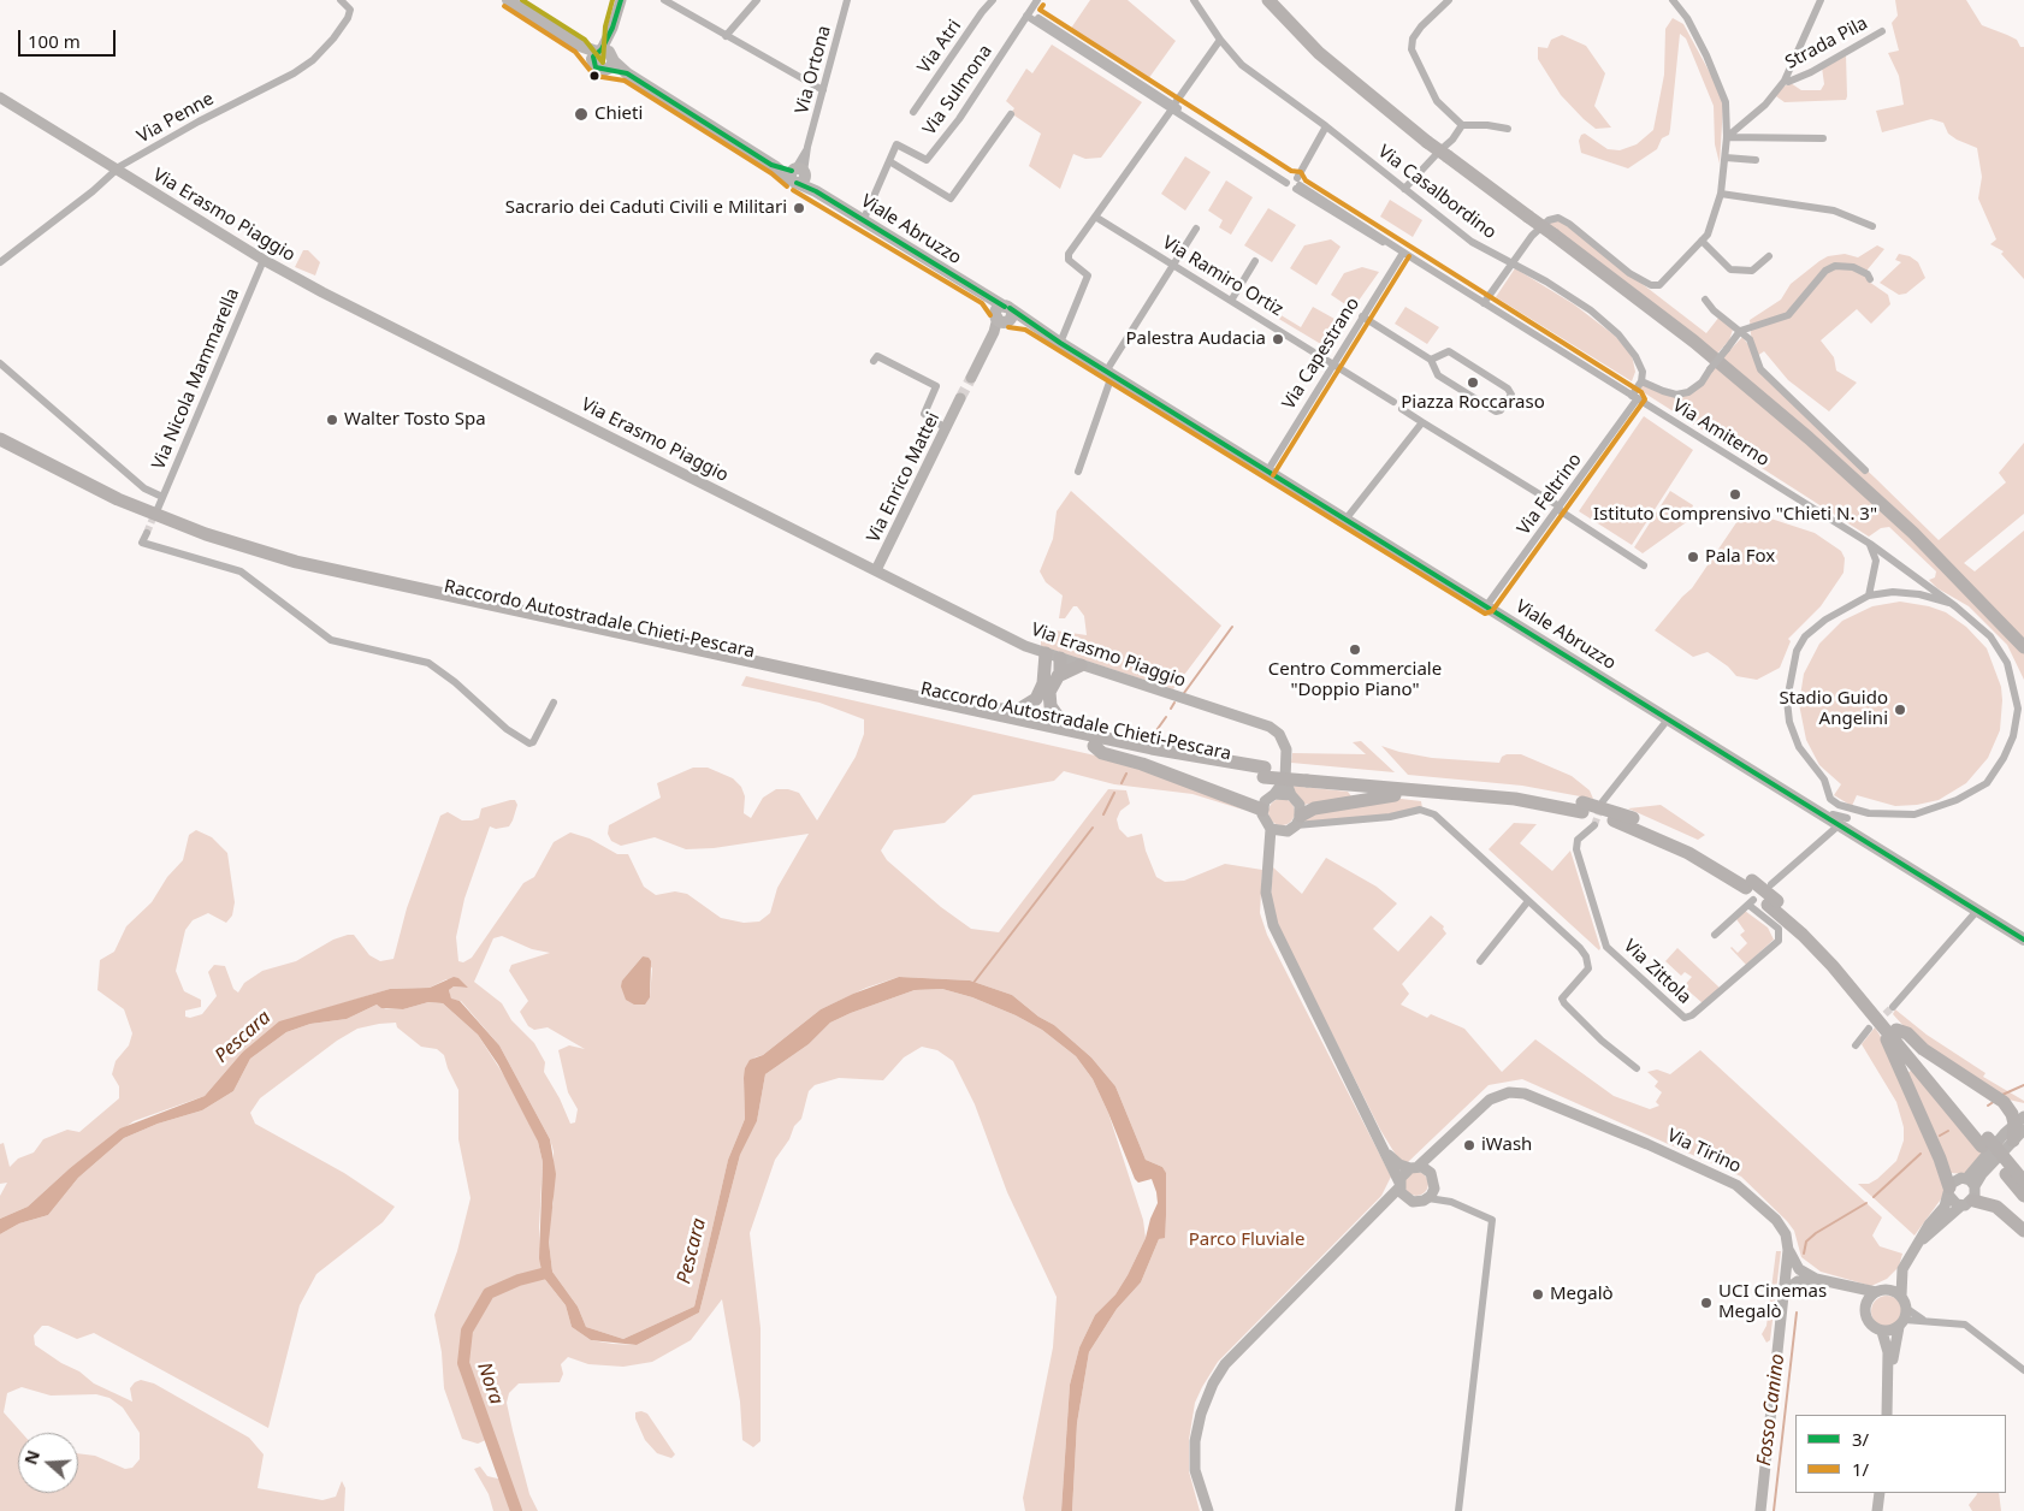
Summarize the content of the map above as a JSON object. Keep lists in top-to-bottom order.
{
  "streets": {
    "highway": ["Raccordo Autostradale Chieti-Pescara"],
    "main road": ["Viale Abruzzo"],
    "street": [
      "Strada Pila",
      "Via Atri",
      "Via Ortona",
      "Via Sulmona",
      "Via Penne",
      "Via Casalbordino",
      "Via Erasmo Piaggio",
      "Via Ramiro Ortiz",
      "Via Capestrano",
      "Via Nicola Mammarella",
      "Via Amiterno",
      "Via Enrico Mattei",
      "Via Feltrino",
      "Via Zittola",
      "Via Tirino"
    ]
  },
  "crossings": [
    ["Via Ortona", "Viale Abruzzo"],
    ["Via Sulmona", "Via Amiterno"],
    ["Via Penne", "Via Erasmo Piaggio"],
    ["Via Erasmo Piaggio", "Via Nicola Mammarella"],
    ["Via Erasmo Piaggio", "Via Enrico Mattei"],
    ["Viale Abruzzo", "Via Capestrano"],
    ["Viale Abruzzo", "Via Feltrino"],
    ["Via Ramiro Ortiz", "Via Capestrano"],
    ["Via Capestrano", "Via Amiterno"],
    ["Via Amiterno", "Via Feltrino"]
  ],
  "water": ["Pescara", "Nora", "Fosso Canino"],
  "parks": ["Parco Fluviale"],
  "places": [
    "Chieti",
    "Sacrario dei Caduti Civili e Militari",
    "Palestra Audacia",
    "Piazza Roccaraso",
    "Walter Tosto Spa",
    "Istituto Comprensivo \"Chieti N. 3\"",
    "Pala Fox",
    "Centro Commerciale \"Doppio Piano\"",
    "Stadio Guido Angelini",
    "iWash",
    "Megalò",
    "UCI Cinemas Megalò"
  ],
  "lines": ["transit line 3/", "transit line 1/"],
  "legend": ["3/", "1/"],
  "scale_bar": "100 m",
  "north": "left"
}
